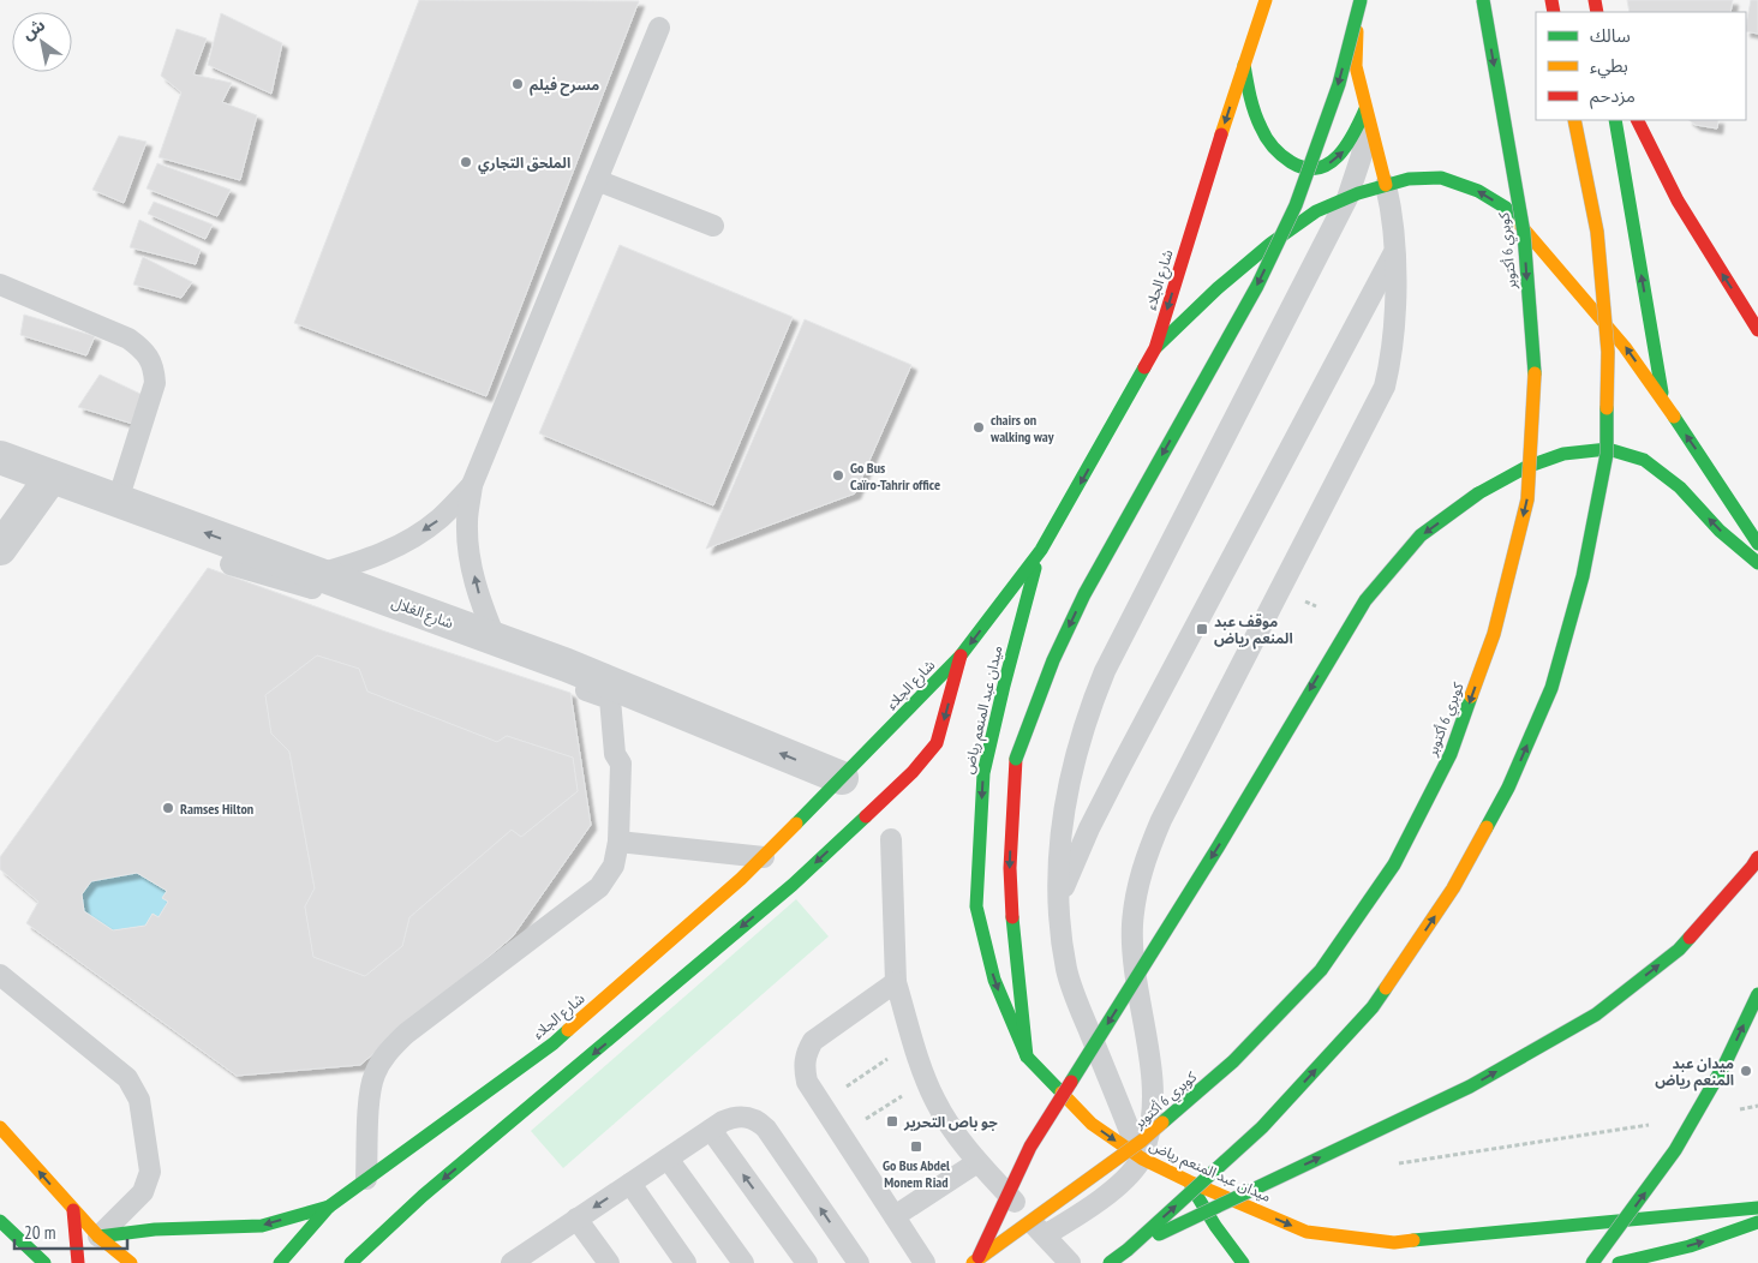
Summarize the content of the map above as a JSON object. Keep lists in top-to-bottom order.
{
  "streets": {
    "main road": ["كوبري 6 أكتوبر", "شارع الجلاء", "ميدان عبد المنعم رياض"],
    "street": ["شارع الغلال"]
  },
  "crossings": [
    ["شارع الجلاء", "شارع الغلال"],
    ["شارع الجلاء", "ميدان عبد المنعم رياض"]
  ],
  "one_way": ["شارع الغلال"],
  "places": {
    "other": [
      "مسرح فيلم",
      "الملحق التجاري",
      "chairs on walking way",
      "Go Bus Caïro-Tahrir office",
      "Ramses Hilton",
      "ميدان عبد المنعم رياض"
    ],
    "transit": ["موقف عبد المنعم رياض", "جو باص التحرير", "Go Bus Abdel Monem Riad"]
  },
  "legend": ["سالك", "بطيء", "مزدحم"],
  "scale_bar": "20 m",
  "north": "top left"
}
